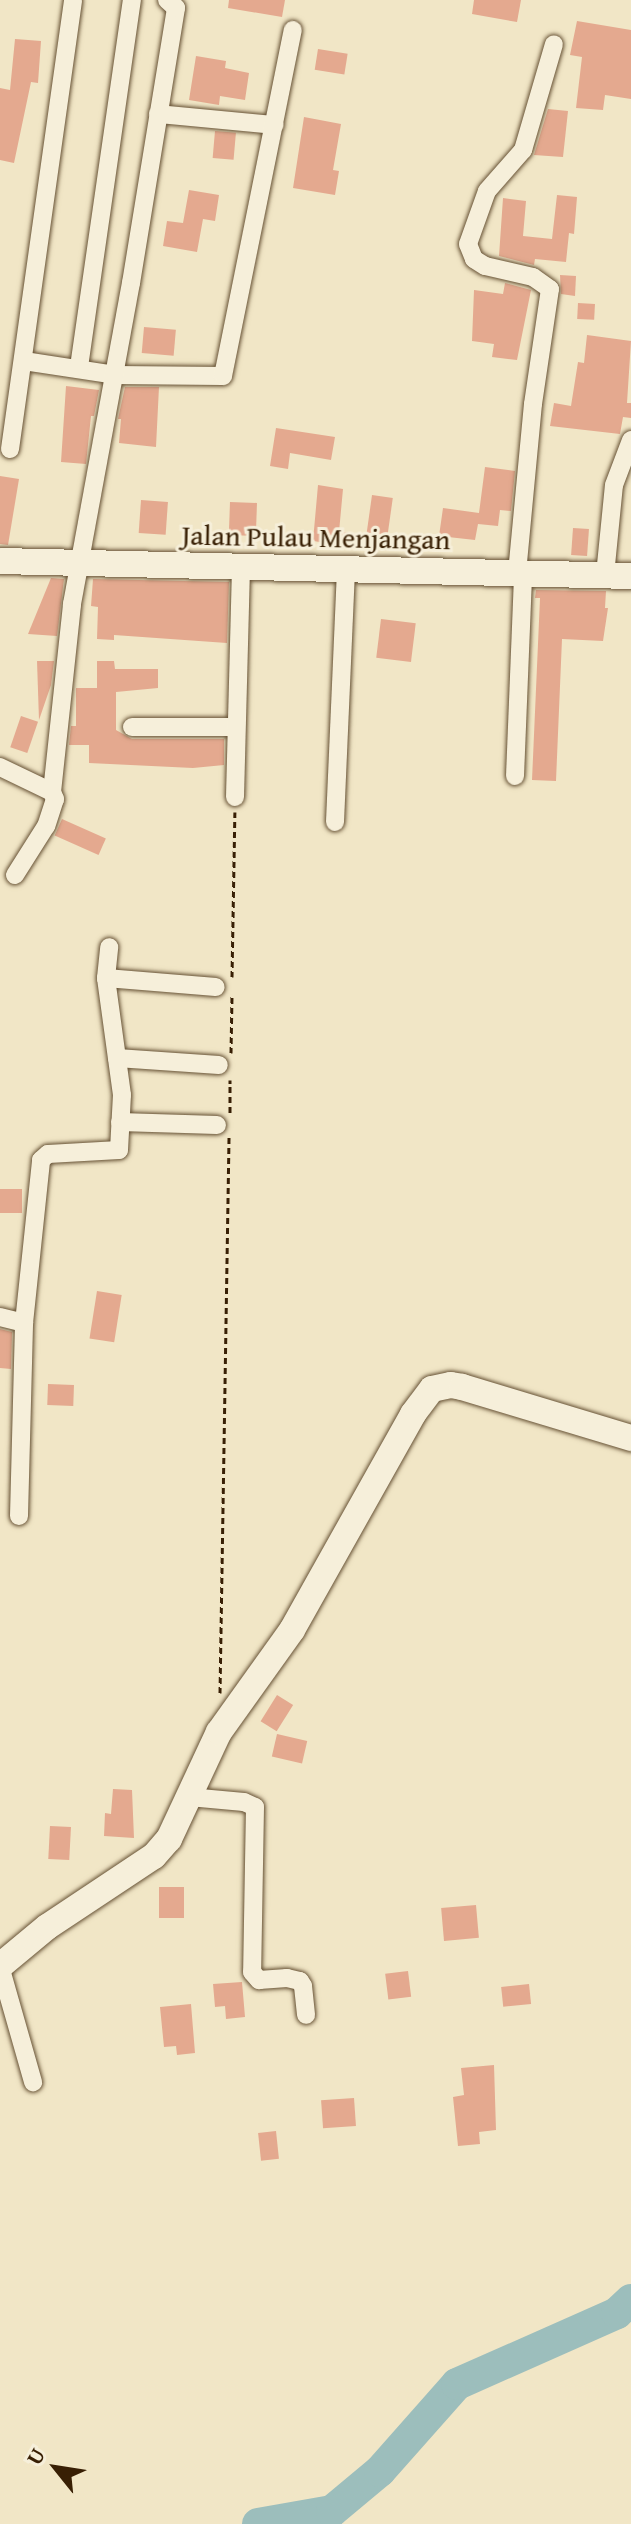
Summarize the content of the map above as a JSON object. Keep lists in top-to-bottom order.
{
  "streets": {
    "street": ["Jalan Pulau Menjangan"]
  },
  "north": "top left"
}
